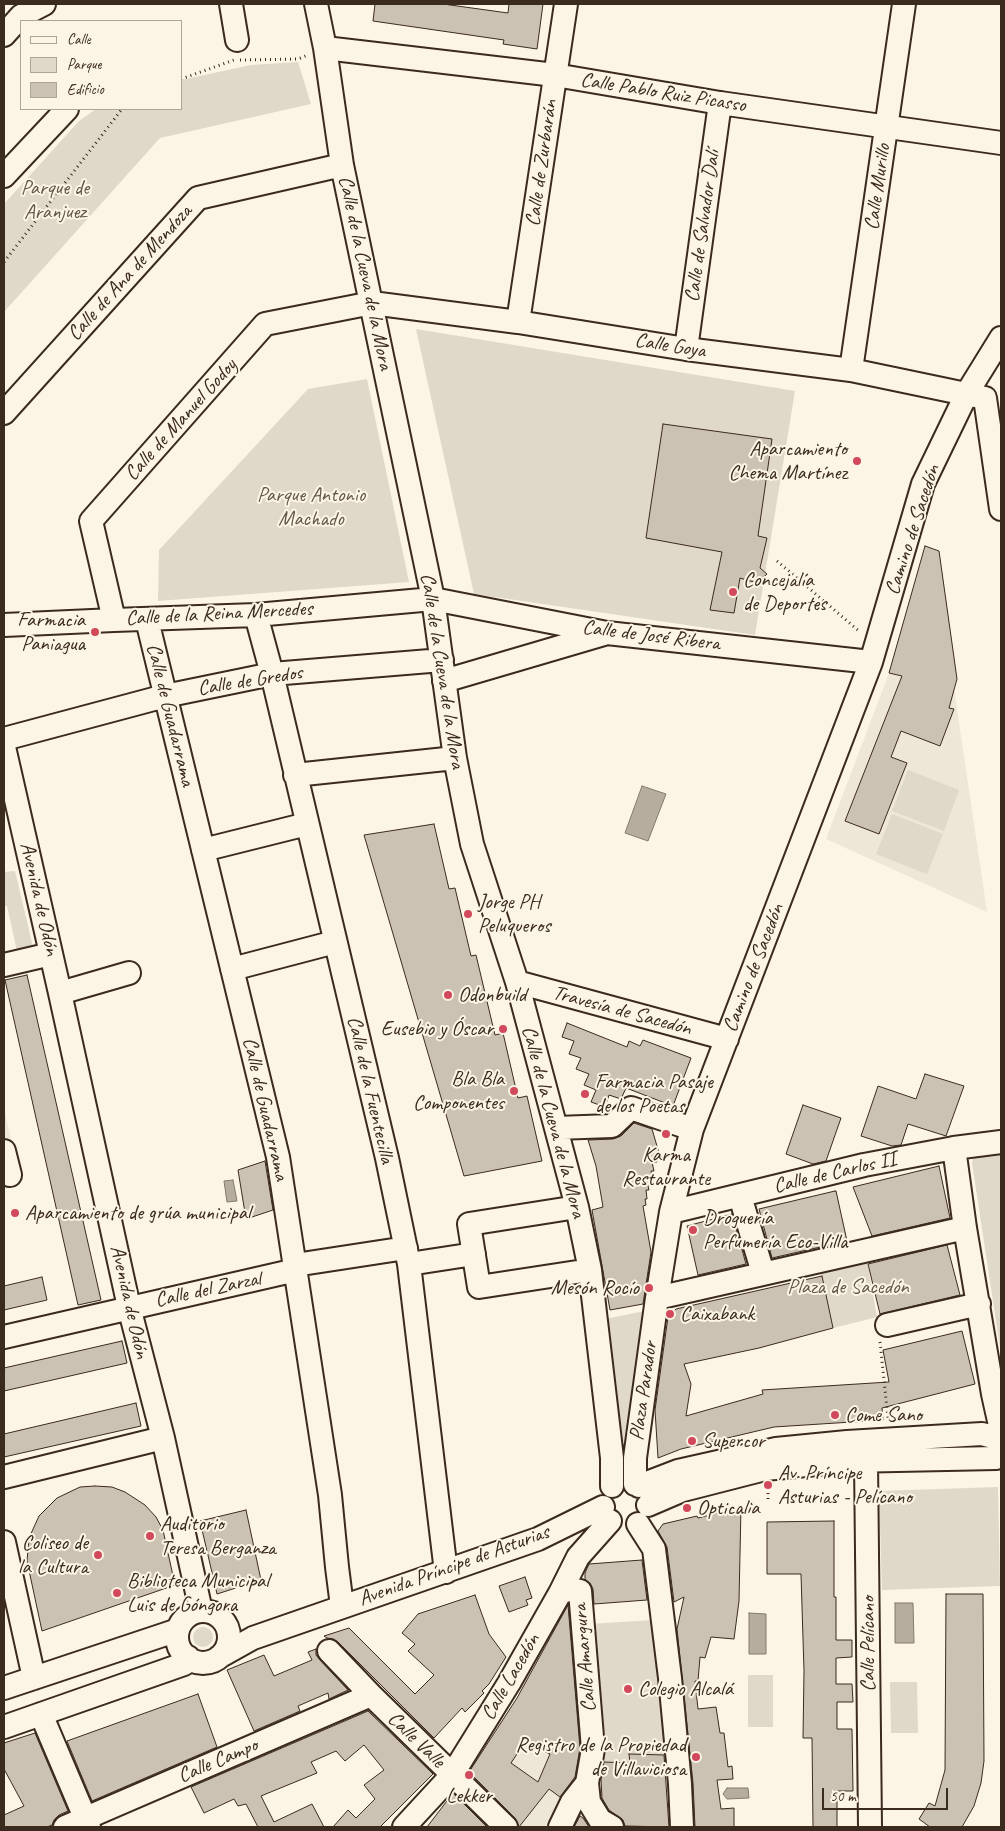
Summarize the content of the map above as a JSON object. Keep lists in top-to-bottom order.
{
  "streets": {
    "street": [
      "Calle Pablo Ruiz Picasso",
      "Calle de Zurbarán",
      "Calle Murillo",
      "Calle de Salvador Dalí",
      "Calle de Ana de Mendoza",
      "Calle de la Cueva de la Mora",
      "Calle Goya",
      "Calle de Manuel Godoy",
      "Camino de Sacedón",
      "Calle de la Reina Mercedes",
      "Calle de José Ribera",
      "Calle de Gredos",
      "Calle de Guadarrama",
      "Avenida de Odón",
      "Travesía de Sacedón",
      "Calle de la Fuentecilla",
      "Calle de Carlos II",
      "Calle del Zarzal",
      "Plaza Parador",
      "Avenida Príncipe de Asturias",
      "Calle Pelícano",
      "Calle Amargura",
      "Calle Lacedón",
      "Calle Valle",
      "Calle Campo"
    ]
  },
  "crossings": [
    ["Calle Pablo Ruiz Picasso", "Calle de Zurbarán"],
    ["Calle Pablo Ruiz Picasso", "Calle Murillo"],
    ["Calle Pablo Ruiz Picasso", "Calle de Salvador Dalí"],
    ["Calle Pablo Ruiz Picasso", "Calle de la Cueva de la Mora"],
    ["Calle de Zurbarán", "Calle Goya"],
    ["Calle Murillo", "Calle Goya"],
    ["Calle de Salvador Dalí", "Calle Goya"],
    ["Calle de Ana de Mendoza", "Calle de la Cueva de la Mora"],
    ["Calle de la Cueva de la Mora", "Calle Goya"],
    ["Calle de la Cueva de la Mora", "Calle de Manuel Godoy"],
    ["Calle de la Cueva de la Mora", "Calle de la Reina Mercedes"],
    ["Calle de la Cueva de la Mora", "Calle de José Ribera"],
    ["Calle de la Cueva de la Mora", "Calle de Gredos"],
    ["Calle de la Cueva de la Mora", "Travesía de Sacedón"],
    ["Calle de la Cueva de la Mora", "Plaza Parador"],
    ["Calle Goya", "Calle de Manuel Godoy"],
    ["Calle Goya", "Camino de Sacedón"],
    ["Calle de Manuel Godoy", "Calle de la Reina Mercedes"],
    ["Camino de Sacedón", "Calle de José Ribera"],
    ["Camino de Sacedón", "Travesía de Sacedón"],
    ["Camino de Sacedón", "Calle de Carlos II"],
    ["Camino de Sacedón", "Plaza Parador"],
    ["Calle de la Reina Mercedes", "Calle de José Ribera"],
    ["Calle de la Reina Mercedes", "Calle de Guadarrama"],
    ["Calle de la Reina Mercedes", "Calle de la Fuentecilla"],
    ["Calle de José Ribera", "Calle de Gredos"],
    ["Calle de Gredos", "Calle de Guadarrama"],
    ["Calle de Gredos", "Calle de la Fuentecilla"],
    ["Calle de Guadarrama", "Calle del Zarzal"],
    ["Calle de Guadarrama", "Avenida Príncipe de Asturias"],
    ["Avenida de Odón", "Calle del Zarzal"],
    ["Avenida de Odón", "Avenida Príncipe de Asturias"],
    ["Calle de la Fuentecilla", "Calle del Zarzal"],
    ["Calle de la Fuentecilla", "Avenida Príncipe de Asturias"],
    ["Plaza Parador", "Calle Lacedón"],
    ["Avenida Príncipe de Asturias", "Calle Lacedón"],
    ["Calle Amargura", "Calle Lacedón"],
    ["Calle Lacedón", "Calle Valle"],
    ["Calle Valle", "Calle Campo"]
  ],
  "parks": ["Parque de Aranjuez", "Parque Antonio Machado", "Plaza de Sacedón"],
  "places": [
    "Aparcamiento Chema Martínez",
    "Concejalía de Deportes",
    "Farmacia Paniagua",
    "Jorge PH Peluqueros",
    "Odonbuild",
    "Eusebio y Óscar",
    "Bla Bla Componentes",
    "Farmacia Pasaje de los Poetas",
    "Karma Restaurante",
    "Aparcamiento de grúa municipal",
    "Droguería Perfumería Eco-Villa",
    "Mesón Rocío",
    "Caixabank",
    "Come Sano",
    "Supercor",
    "Av. Príncipe Asturias - Pelícano",
    "Opticalia",
    "Auditorio Teresa Berganza",
    "Coliseo de la Cultura",
    "Biblioteca Municipal Luis de Góngora",
    "Colegio Alcalá",
    "Registro de la Propiedad de Villaviciosa",
    "Lekker"
  ],
  "legend": ["Calle", "Parque", "Edificio"],
  "scale_bar": "50 m"
}
